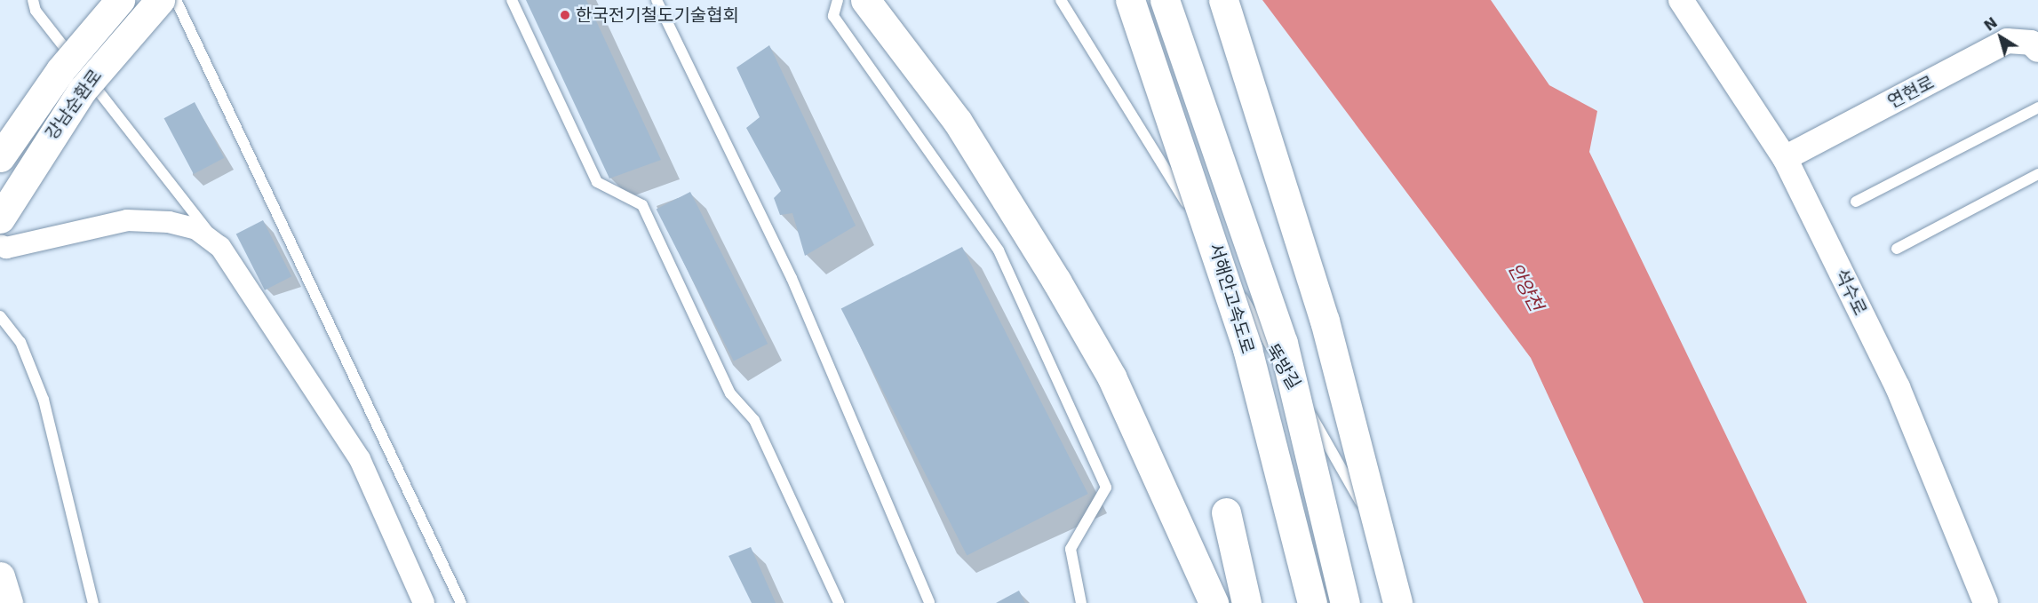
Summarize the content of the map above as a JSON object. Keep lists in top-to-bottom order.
{
  "streets": {
    "highway": ["강남순환로", "서해안고속도로"],
    "street": ["연현로", "석수로"],
    "lane": ["뚝방길"]
  },
  "crossings": [
    ["연현로", "석수로"]
  ],
  "water": ["안양천"],
  "places": ["한국전기철도기술협회"],
  "north": "top left"
}
